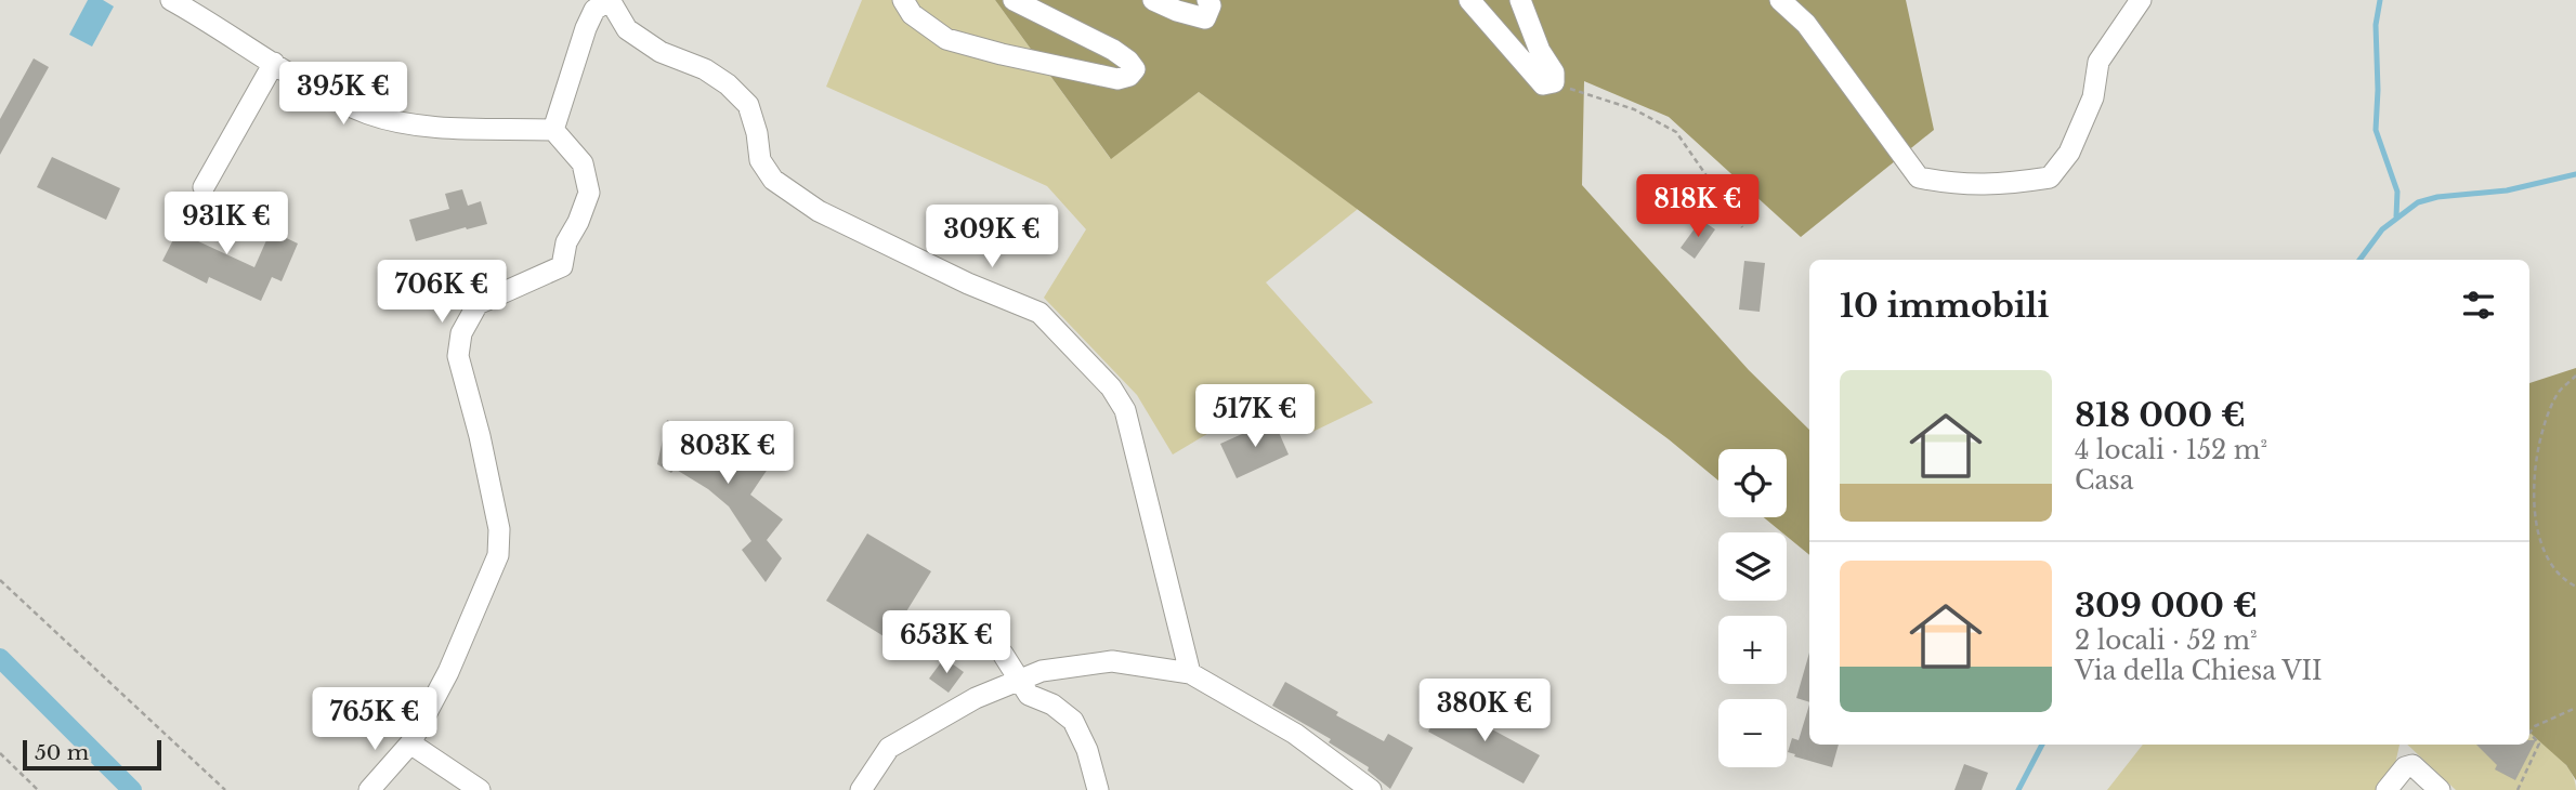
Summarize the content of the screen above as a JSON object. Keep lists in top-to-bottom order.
{
  "scale_bar": "50 m",
  "page": {
    "price": [
      "395K €",
      "818K €",
      "931K €",
      "309K €",
      "706K €",
      "517K €",
      "803K €",
      "653K €",
      "380K €",
      "765K €"
    ],
    "heading": "10 immobili",
    "list": [
      {
        "name": "818 000 €",
        "note": "4 locali · 152 m² · Casa"
      },
      {
        "name": "309 000 €",
        "note": "2 locali · 52 m² · Via della Chiesa VII"
      }
    ],
    "map_buttons": ["+", "−"],
    "scale": "50 m"
  }
}
